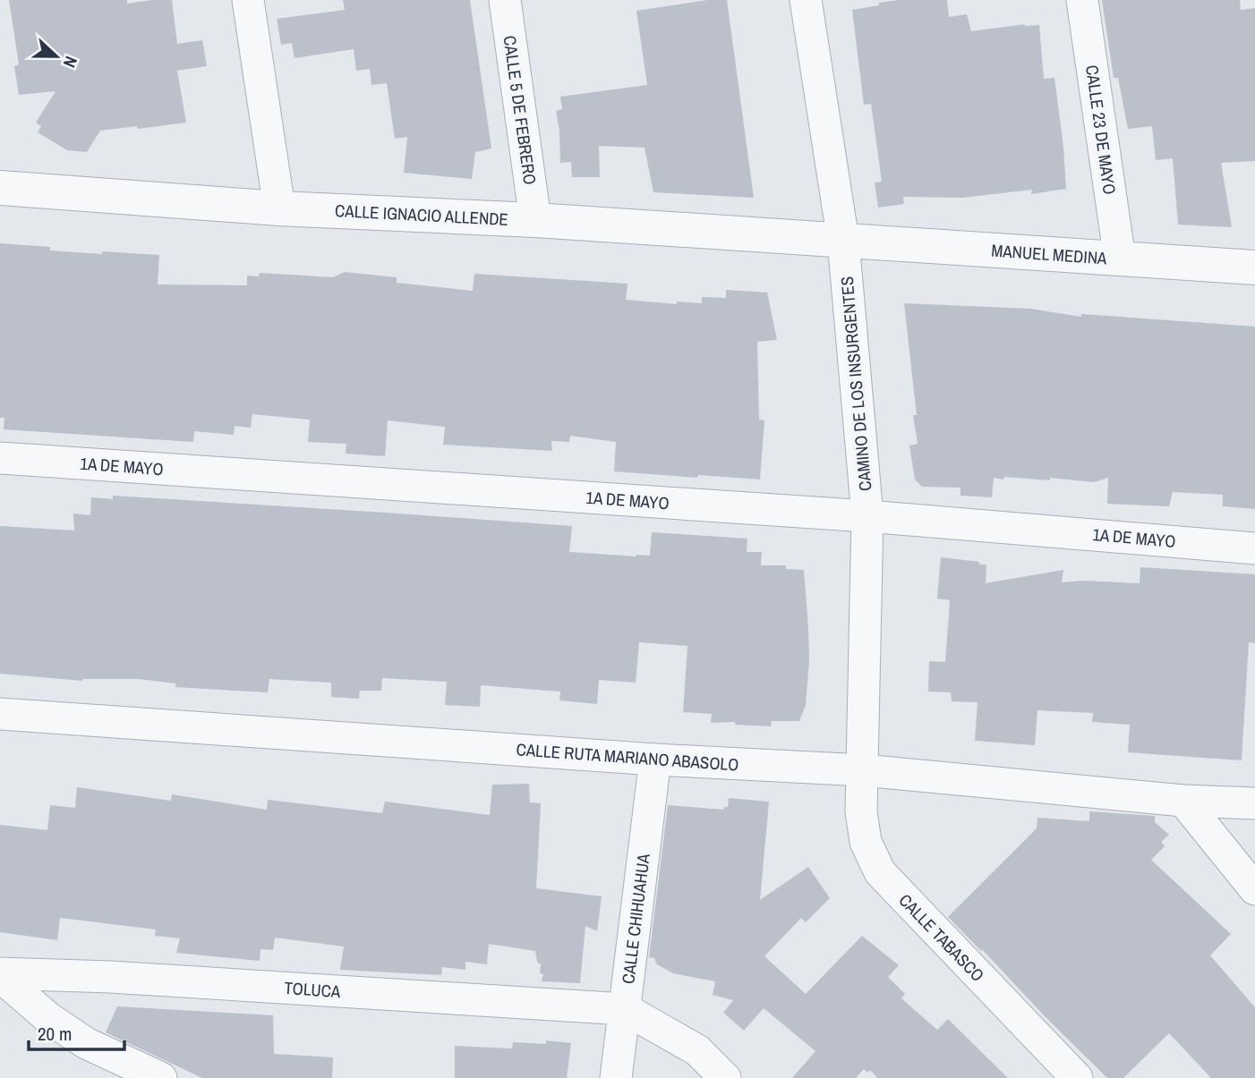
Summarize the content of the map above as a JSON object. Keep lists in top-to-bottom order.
{
  "streets": {
    "street": [
      "CALLE 5 DE FEBRERO",
      "CALLE 23 DE MAYO",
      "CALLE IGNACIO ALLENDE",
      "MANUEL MEDINA",
      "CAMINO DE LOS INSURGENTES",
      "1A DE MAYO",
      "CALLE RUTA MARIANO ABASOLO",
      "CALLE CHIHUAHUA",
      "CALLE TABASCO",
      "TOLUCA"
    ]
  },
  "crossings": [
    ["CALLE 5 DE FEBRERO", "CALLE IGNACIO ALLENDE"],
    ["CALLE 23 DE MAYO", "MANUEL MEDINA"],
    ["CALLE IGNACIO ALLENDE", "MANUEL MEDINA"],
    ["CALLE IGNACIO ALLENDE", "CAMINO DE LOS INSURGENTES"],
    ["MANUEL MEDINA", "CAMINO DE LOS INSURGENTES"],
    ["CAMINO DE LOS INSURGENTES", "1A DE MAYO"],
    ["CAMINO DE LOS INSURGENTES", "CALLE RUTA MARIANO ABASOLO"],
    ["CAMINO DE LOS INSURGENTES", "CALLE TABASCO"],
    ["CALLE RUTA MARIANO ABASOLO", "CALLE CHIHUAHUA"],
    ["CALLE RUTA MARIANO ABASOLO", "CALLE TABASCO"],
    ["CALLE CHIHUAHUA", "TOLUCA"]
  ],
  "scale_bar": "20 m",
  "north": "right"
}
